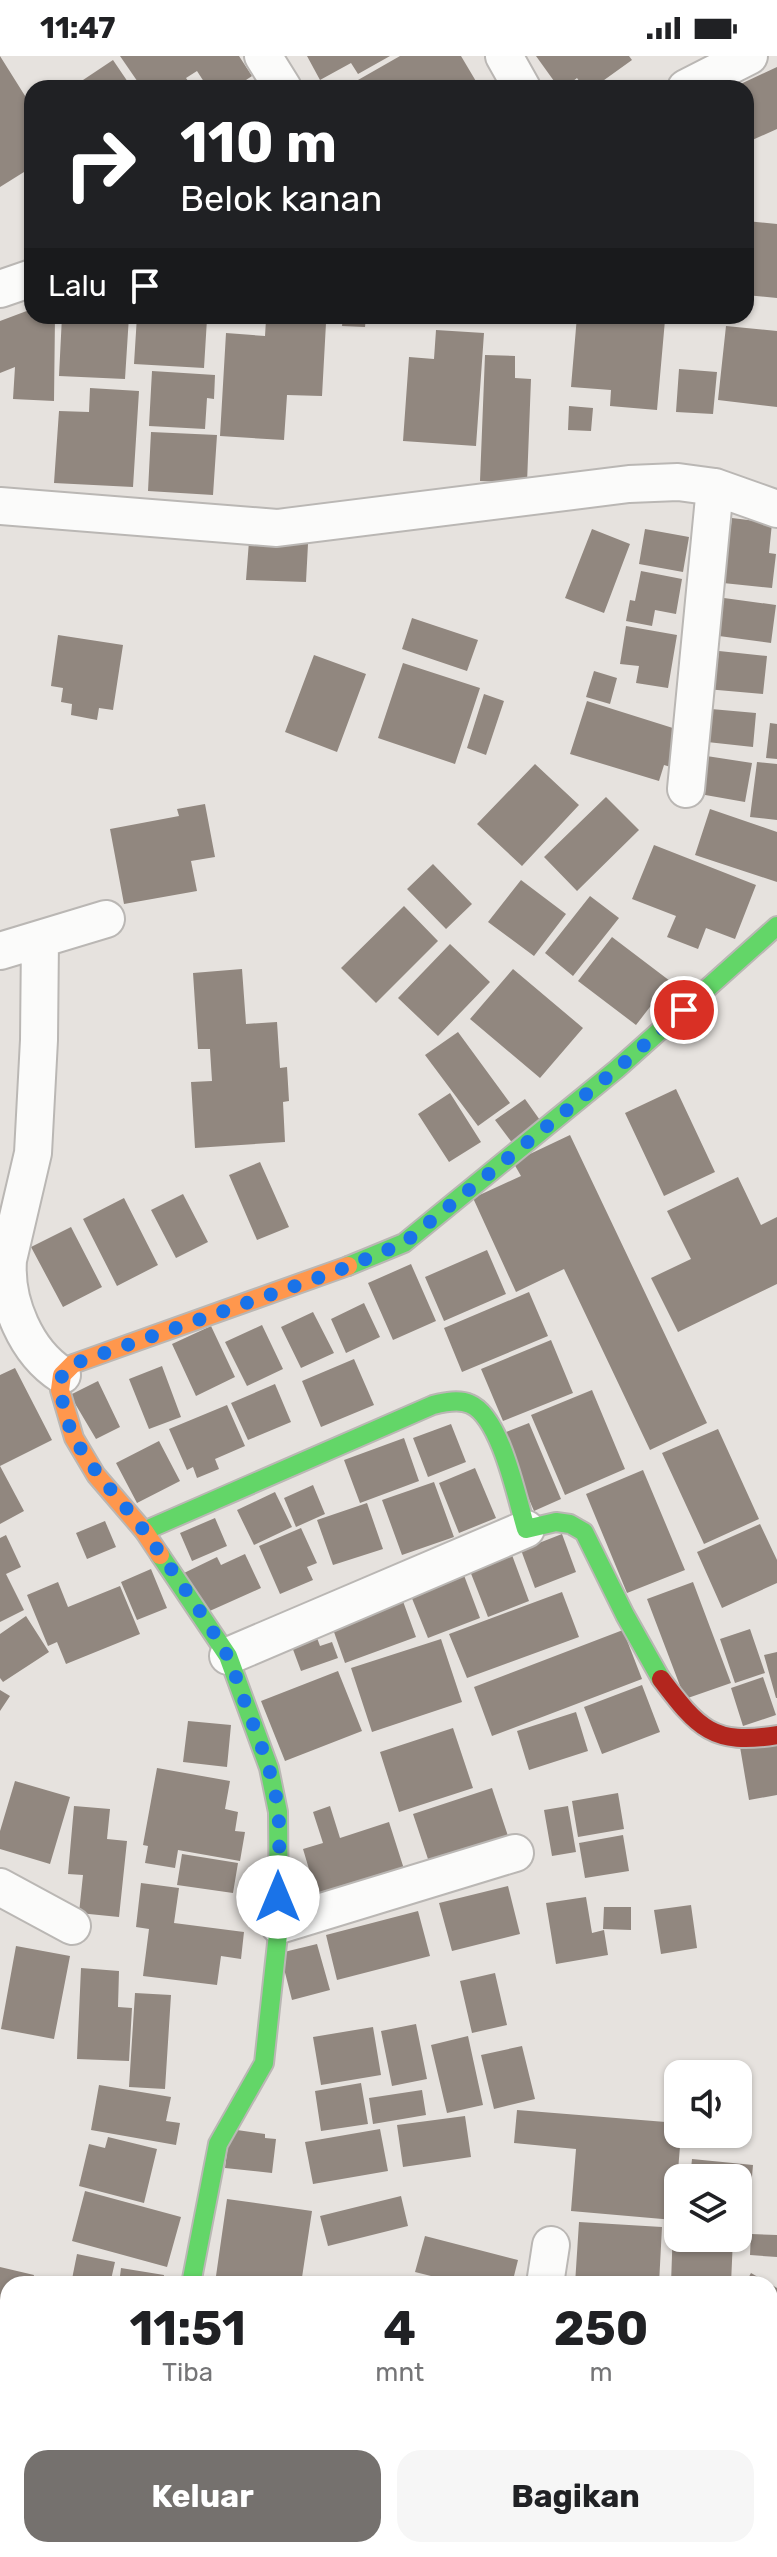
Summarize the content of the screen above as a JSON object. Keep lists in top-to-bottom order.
{
  "page": {
    "status": "11:47",
    "turn": ["110 m", "Belok kanan"],
    "then": "Lalu",
    "eta": [
      "11:51",
      "Tiba",
      "4",
      "mnt",
      "250",
      "m"
    ],
    "buttons": ["Keluar", "Bagikan"]
  }
}
